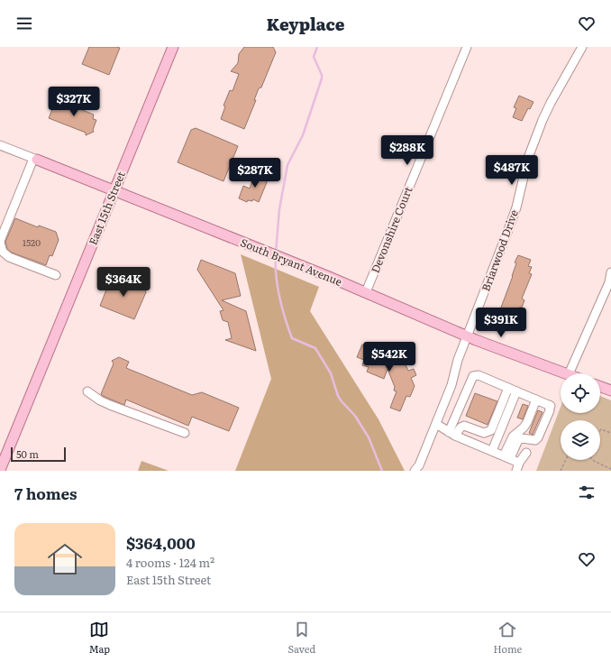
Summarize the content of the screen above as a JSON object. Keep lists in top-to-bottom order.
{
  "streets": {
    "main road": ["East 15th Street", "South Bryant Avenue"],
    "street": ["Devonshire Court", "Briarwood Drive"]
  },
  "crossings": [
    ["East 15th Street", "South Bryant Avenue"],
    ["Devonshire Court", "South Bryant Avenue"],
    ["Briarwood Drive", "South Bryant Avenue"]
  ],
  "house_numbers": ["1520"],
  "scale_bar": "50 m",
  "page": {
    "header": "Keyplace",
    "price": [
      "$327K",
      "$288K",
      "$487K",
      "$287K",
      "$364K",
      "$391K",
      "$542K"
    ],
    "scale": "50 m",
    "heading": "7 homes",
    "list": [
      {
        "name": "$364,000",
        "note": "4 rooms · 124 m² · East 15th Street"
      }
    ],
    "tabs": ["Map", "Saved", "Home"]
  }
}
